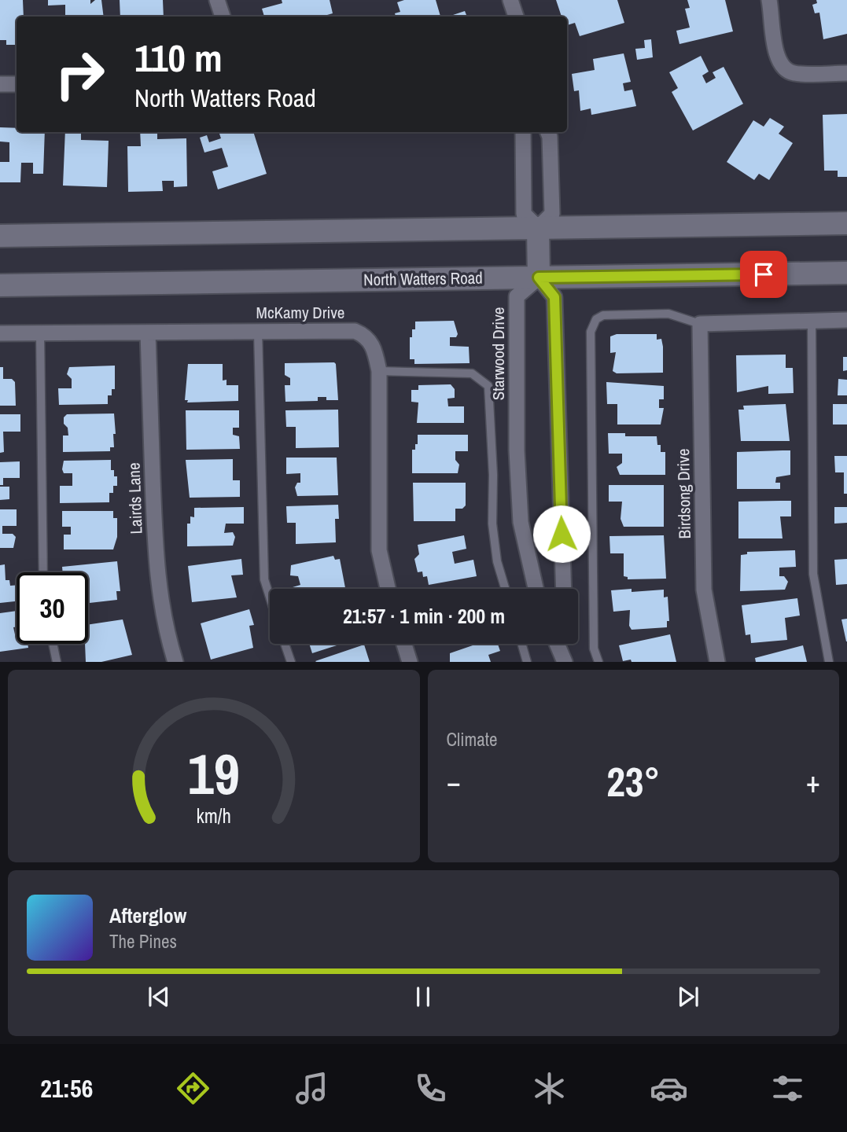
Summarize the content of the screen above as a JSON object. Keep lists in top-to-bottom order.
{
  "streets": {
    "main road": ["North Watters Road"],
    "street": [
      "McKamy Drive",
      "Starwood Drive",
      "Birdsong Drive",
      "Lairds Lane"
    ]
  },
  "crossings": [
    ["North Watters Road", "Starwood Drive"],
    ["McKamy Drive", "Lairds Lane"]
  ],
  "page": {
    "turn": ["110 m", "North Watters Road"],
    "limit": "30",
    "trip": "21:57 · 1 min · 200 m",
    "tile": "Climate",
    "heat": ["−", "23°", "+"],
    "song": ["Afterglow", "The Pines"],
    "tabs": "21:56",
    "gauge": ["19", "km/h"]
  }
}
